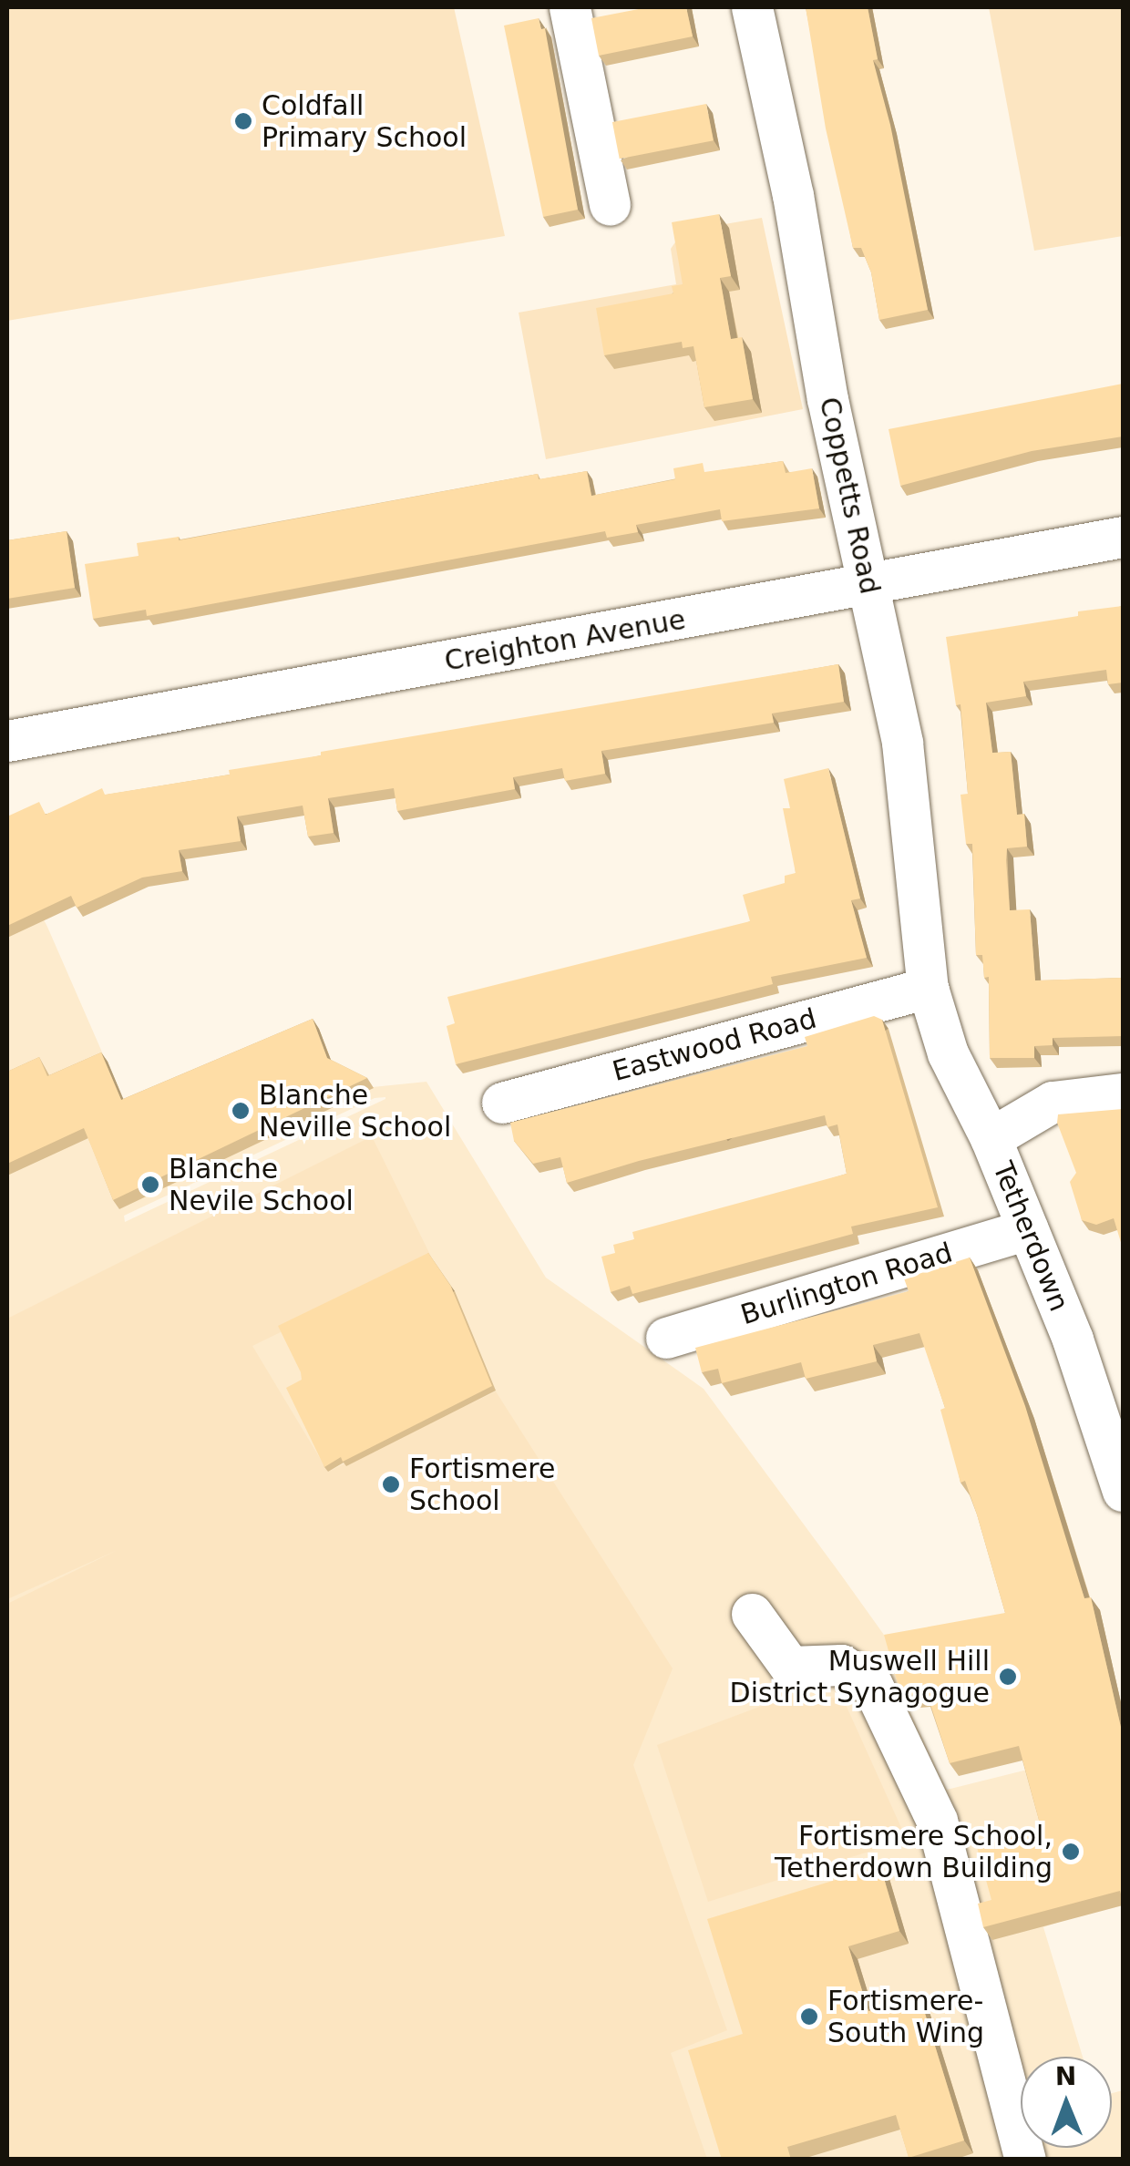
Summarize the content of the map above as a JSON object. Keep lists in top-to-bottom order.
{
  "streets": {
    "street": [
      "Coppetts Road",
      "Creighton Avenue",
      "Eastwood Road",
      "Tetherdown",
      "Burlington Road"
    ]
  },
  "crossings": [
    ["Coppetts Road", "Creighton Avenue"],
    ["Coppetts Road", "Eastwood Road"],
    ["Coppetts Road", "Tetherdown"],
    ["Eastwood Road", "Tetherdown"],
    ["Tetherdown", "Burlington Road"]
  ],
  "places": [
    "Coldfall Primary School",
    "Blanche Neville School",
    "Blanche Nevile School",
    "Fortismere School",
    "Muswell Hill District Synagogue",
    "Fortismere School, Tetherdown Building",
    "Fortismere- South Wing"
  ],
  "north": "top"
}
